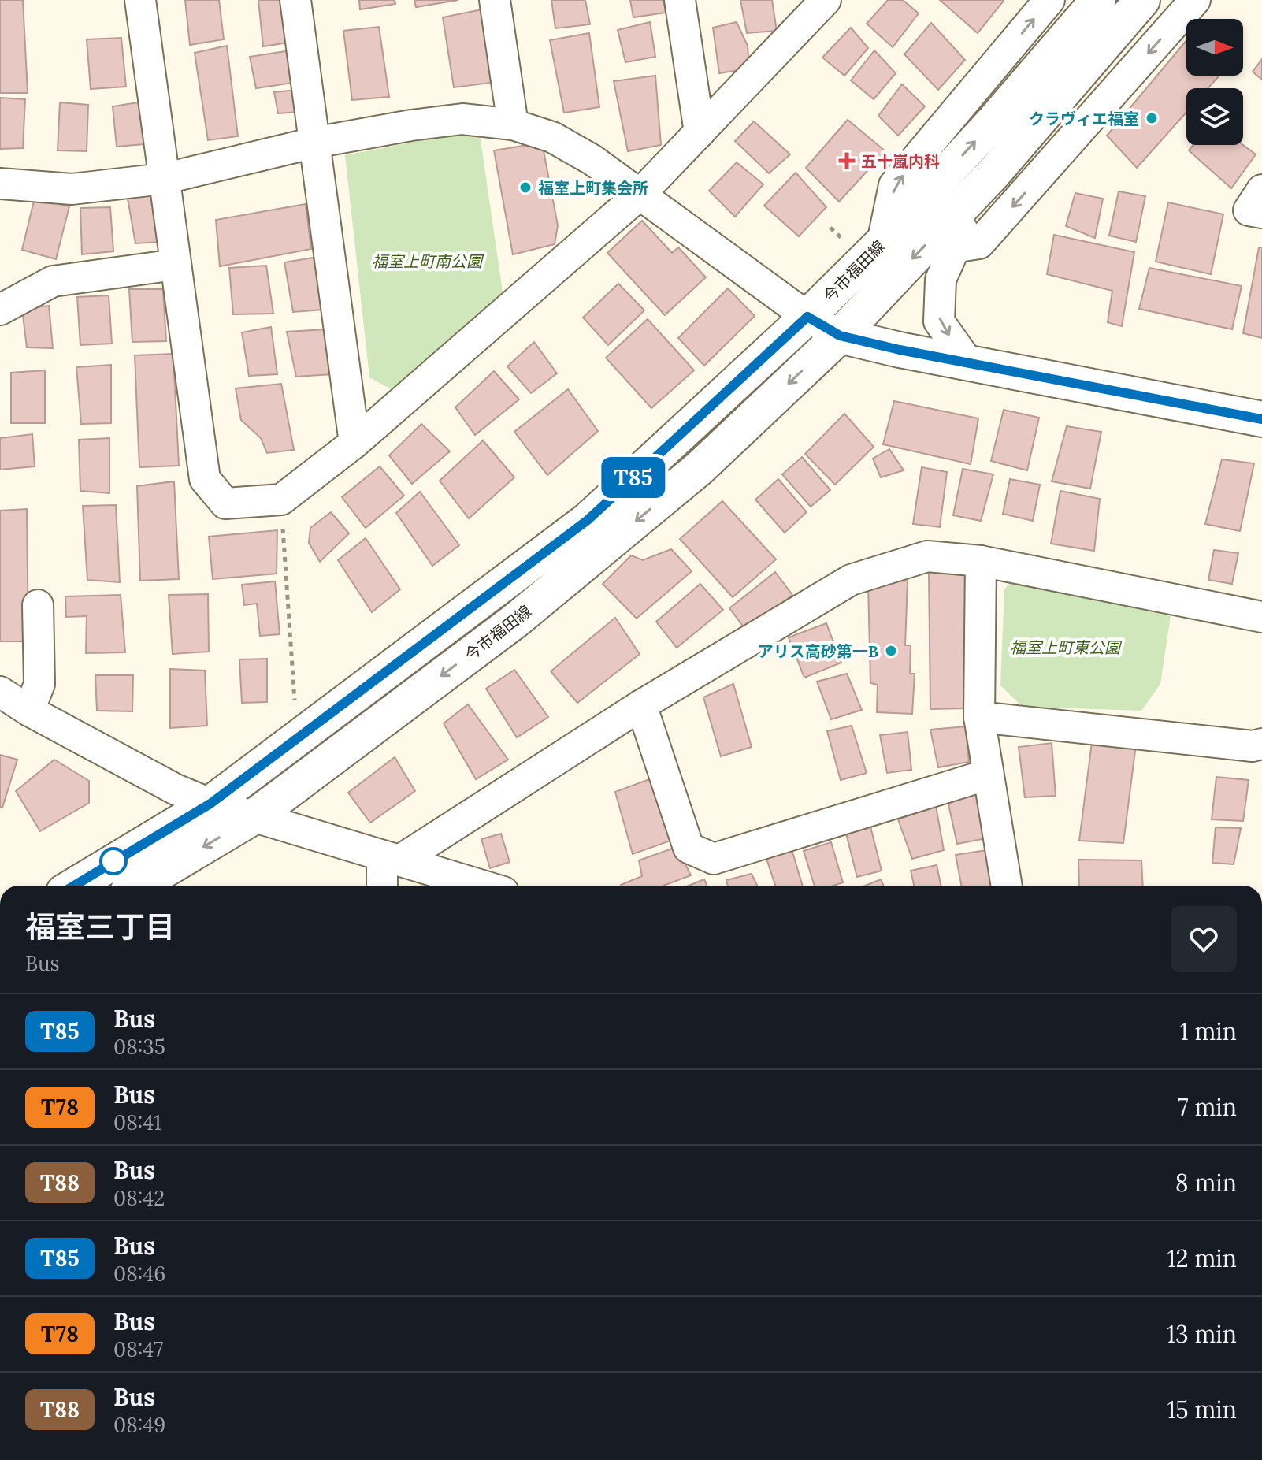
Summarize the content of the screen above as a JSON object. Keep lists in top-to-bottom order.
{
  "streets": {
    "main road": ["今市福田線"]
  },
  "parks": ["福室上町南公園", "福室上町東公園"],
  "places": {
    "other": ["クラヴィエ福室", "福室上町集会所", "アリス高砂第一B"],
    "health": ["五十嵐内科"]
  },
  "lines": ["bus line T85"],
  "north": "right",
  "page": {
    "on_map": "T85",
    "heading": ["福室三丁目", "Bus"],
    "list": [
      {
        "mark": "T85",
        "name": "Bus",
        "note": "08:35",
        "value": "1 min"
      },
      {
        "mark": "T78",
        "name": "Bus",
        "note": "08:41",
        "value": "7 min"
      },
      {
        "mark": "T88",
        "name": "Bus",
        "note": "08:42",
        "value": "8 min"
      },
      {
        "mark": "T85",
        "name": "Bus",
        "note": "08:46",
        "value": "12 min"
      },
      {
        "mark": "T78",
        "name": "Bus",
        "note": "08:47",
        "value": "13 min"
      },
      {
        "mark": "T88",
        "name": "Bus",
        "note": "08:49",
        "value": "15 min"
      }
    ]
  }
}
